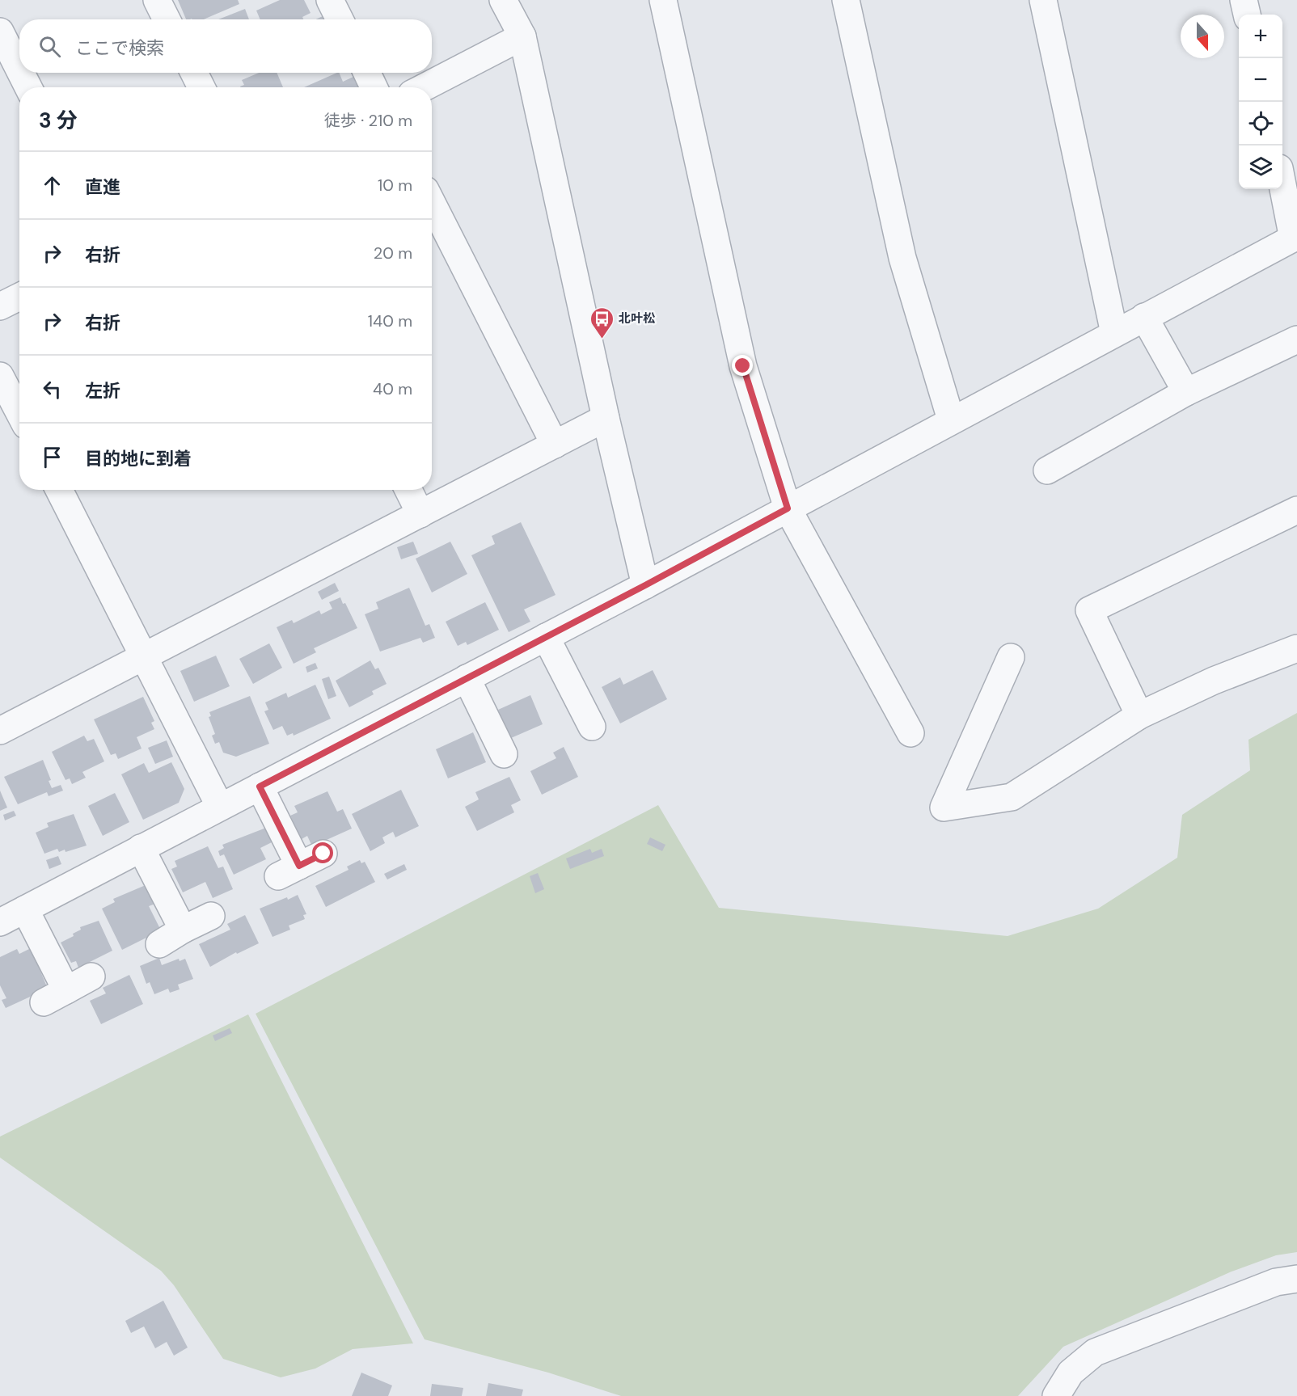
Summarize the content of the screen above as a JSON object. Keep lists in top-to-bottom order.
{
  "places": {
    "bus stop": ["北叶松"]
  },
  "north": "bottom",
  "page": {
    "map_buttons": ["+", "−"],
    "search": "ここで検索",
    "heading": ["3 分", "徒歩 · 210 m"],
    "list": [
      ["直進", "10 m"],
      ["右折", "20 m"],
      ["右折", "140 m"],
      ["左折", "40 m"],
      "目的地に到着"
    ]
  }
}
